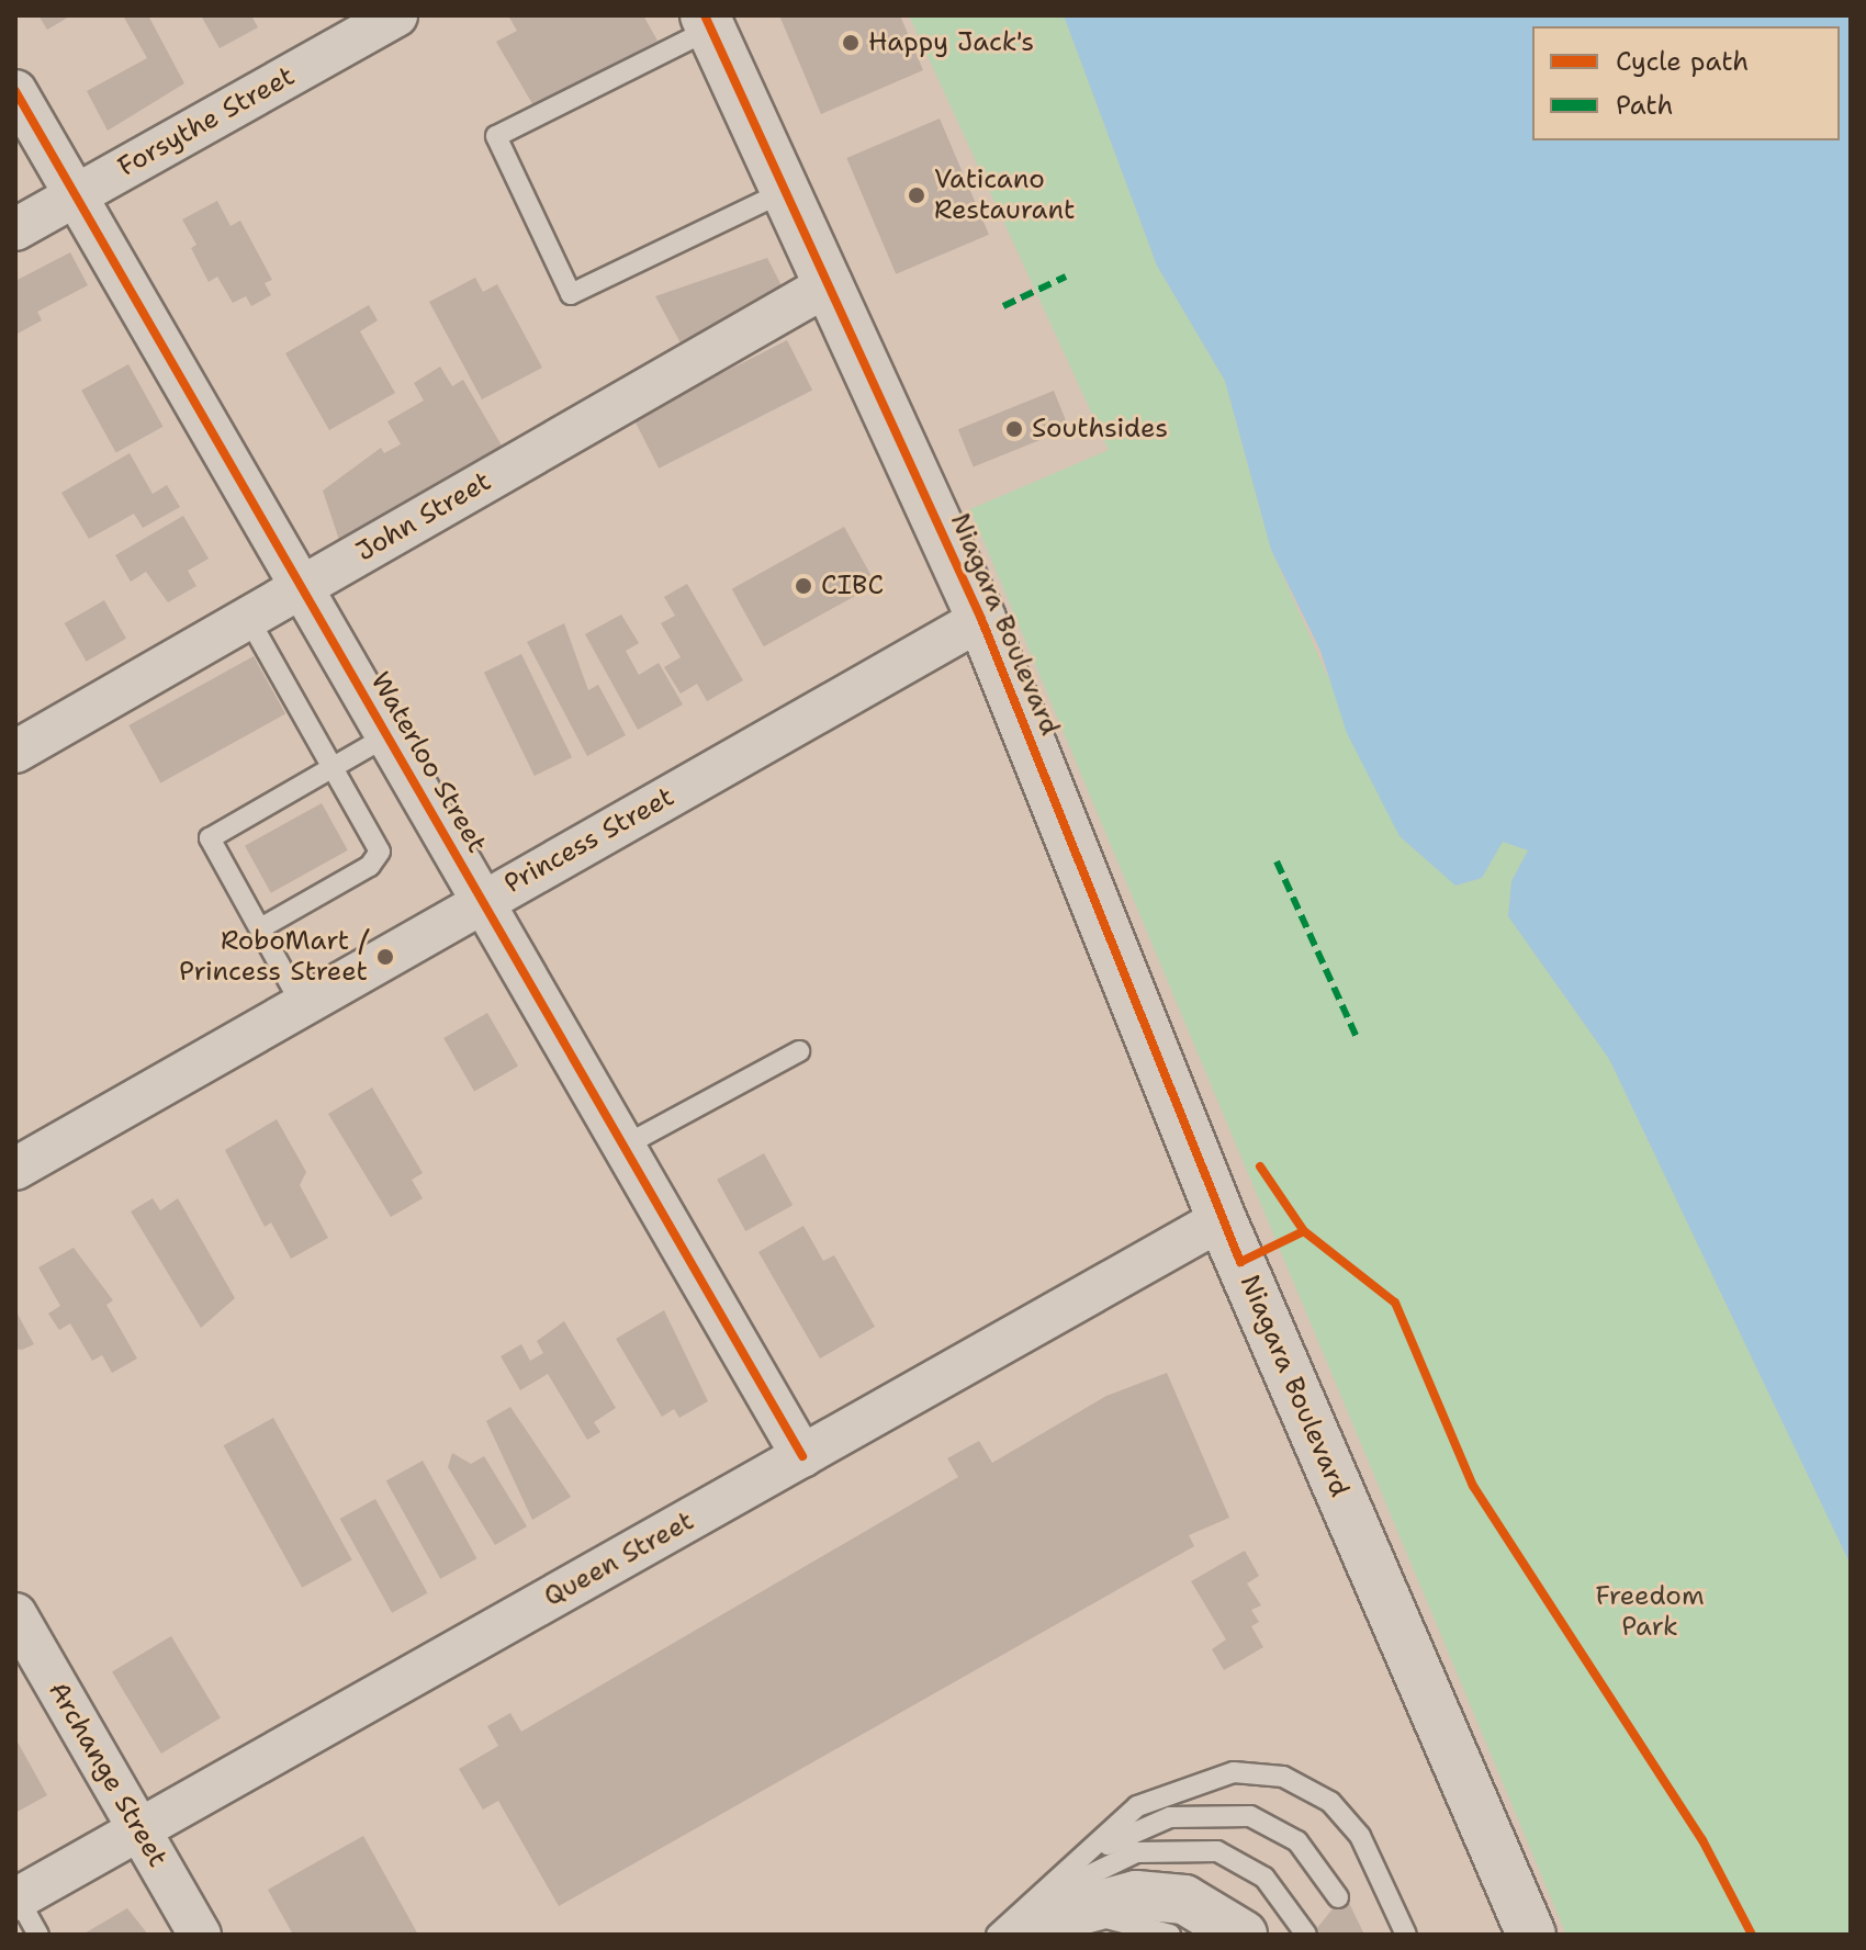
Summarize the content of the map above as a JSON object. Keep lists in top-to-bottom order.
{
  "streets": {
    "main road": ["Niagara Boulevard"],
    "street": [
      "Forsythe Street",
      "John Street",
      "Waterloo Street",
      "Princess Street",
      "Queen Street",
      "Archange Street"
    ]
  },
  "crossings": [
    ["Forsythe Street", "Waterloo Street"],
    ["John Street", "Niagara Boulevard"],
    ["John Street", "Waterloo Street"],
    ["Niagara Boulevard", "Princess Street"],
    ["Niagara Boulevard", "Queen Street"],
    ["Waterloo Street", "Princess Street"],
    ["Waterloo Street", "Queen Street"],
    ["Queen Street", "Archange Street"]
  ],
  "parks": ["Freedom Park"],
  "places": [
    "Happy Jack's",
    "Vaticano Restaurant",
    "Southsides",
    "CIBC",
    "RoboMart / Princess Street"
  ],
  "legend": ["Cycle path", "Path"]
}
